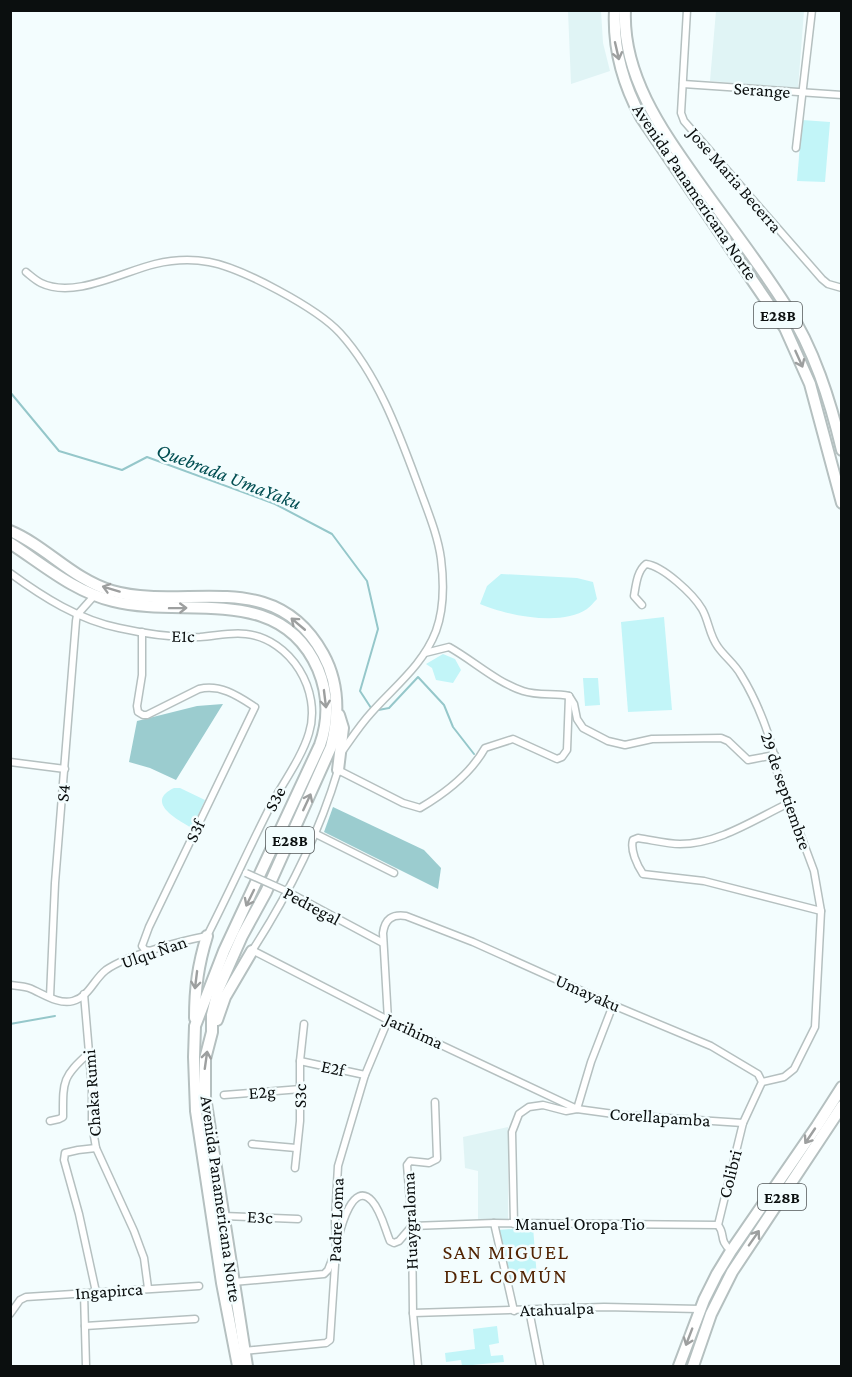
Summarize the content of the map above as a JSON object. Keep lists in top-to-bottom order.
{
  "streets": {
    "highway": ["Avenida Panamericana Norte", "E28B"],
    "street": [
      "Serange",
      "Jose Maria Becerra",
      "E1c",
      "29 de septiembre",
      "S4",
      "S3e",
      "S3f",
      "Pedregal",
      "Ulqu Ñan",
      "Umayaku",
      "Jarihima",
      "E2f",
      "E2g",
      "Chaka Rumi",
      "S3c",
      "Corellapamba",
      "Colibri",
      "E3c",
      "Padre Loma",
      "Huaygraloma",
      "Manuel Oropa Tio",
      "Ingapirca",
      "Atahualpa"
    ]
  },
  "crossings": [
    ["Serange", "Jose Maria Becerra"],
    ["Avenida Panamericana Norte", "E3c"],
    ["Avenida Panamericana Norte", "Padre Loma"],
    ["E28B", "Atahualpa"],
    ["E1c", "S4"],
    ["E1c", "S3e"],
    ["E1c", "S3f"],
    ["29 de septiembre", "Umayaku"],
    ["S3e", "Pedregal"],
    ["S3e", "Ulqu Ñan"],
    ["S3f", "Ulqu Ñan"],
    ["Pedregal", "Umayaku"],
    ["Ulqu Ñan", "Chaka Rumi"],
    ["Jarihima", "Corellapamba"],
    ["Jarihima", "Padre Loma"],
    ["E2f", "S3c"],
    ["E2f", "Padre Loma"],
    ["E2g", "S3c"],
    ["Chaka Rumi", "Ingapirca"],
    ["Corellapamba", "Colibri"],
    ["Colibri", "Manuel Oropa Tio"],
    ["Huaygraloma", "Manuel Oropa Tio"],
    ["Huaygraloma", "Atahualpa"]
  ],
  "districts": ["SAN MIGUEL DEL COMÚN"],
  "water": ["Quebrada UmaYaku"]
}
